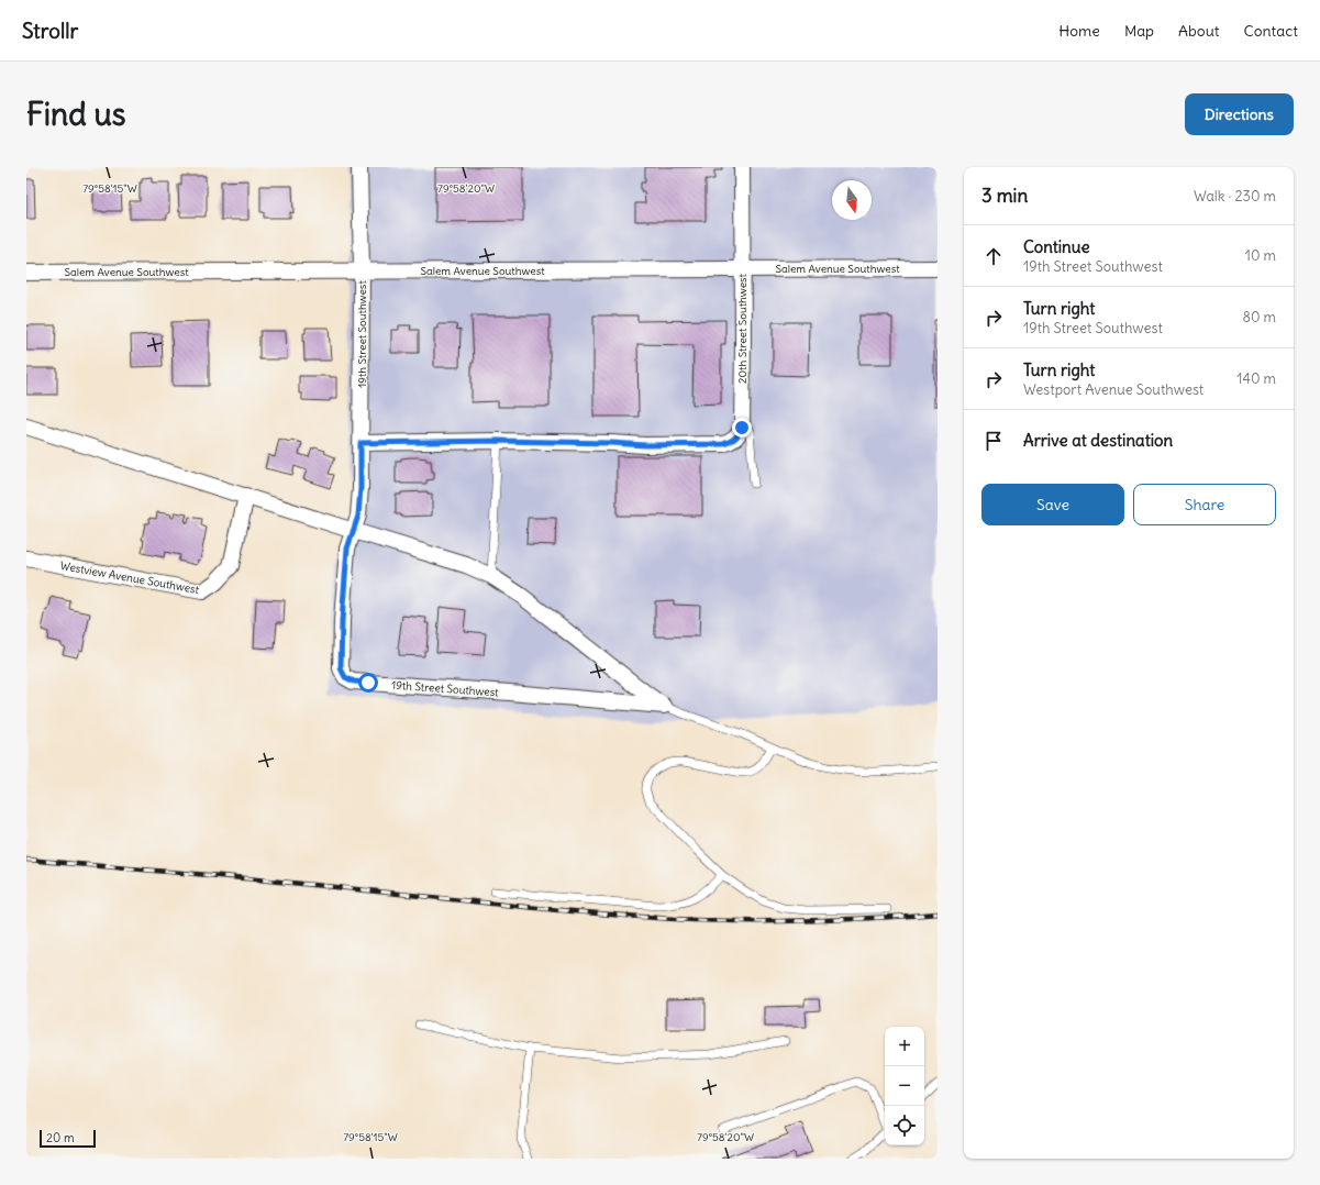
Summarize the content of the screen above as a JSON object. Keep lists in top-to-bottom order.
{
  "streets": {
    "street": [
      "Salem Avenue Southwest",
      "20th Street Southwest",
      "19th Street Southwest",
      "Westview Avenue Southwest"
    ]
  },
  "crossings": [
    ["Salem Avenue Southwest", "20th Street Southwest"],
    ["Salem Avenue Southwest", "19th Street Southwest"]
  ],
  "scale_bar": "20 m",
  "north": "bottom",
  "page": {
    "header": "Strollr",
    "nav": [
      "Home",
      "Map",
      "About",
      "Contact"
    ],
    "buttons": [
      "Directions",
      ["Save", "Share"]
    ],
    "title": "Find us",
    "heading": ["3 min", "Walk · 230 m"],
    "list": [
      ["Continue", "19th Street Southwest", "10 m"],
      ["Turn right", "19th Street Southwest", "80 m"],
      ["Turn right", "Westport Avenue Southwest", "140 m"],
      "Arrive at destination"
    ],
    "map_buttons": ["+", "−"],
    "scale": "20 m"
  },
  "coordinates": ["79°58'15\"W", "79°58'20\"W"]
}
